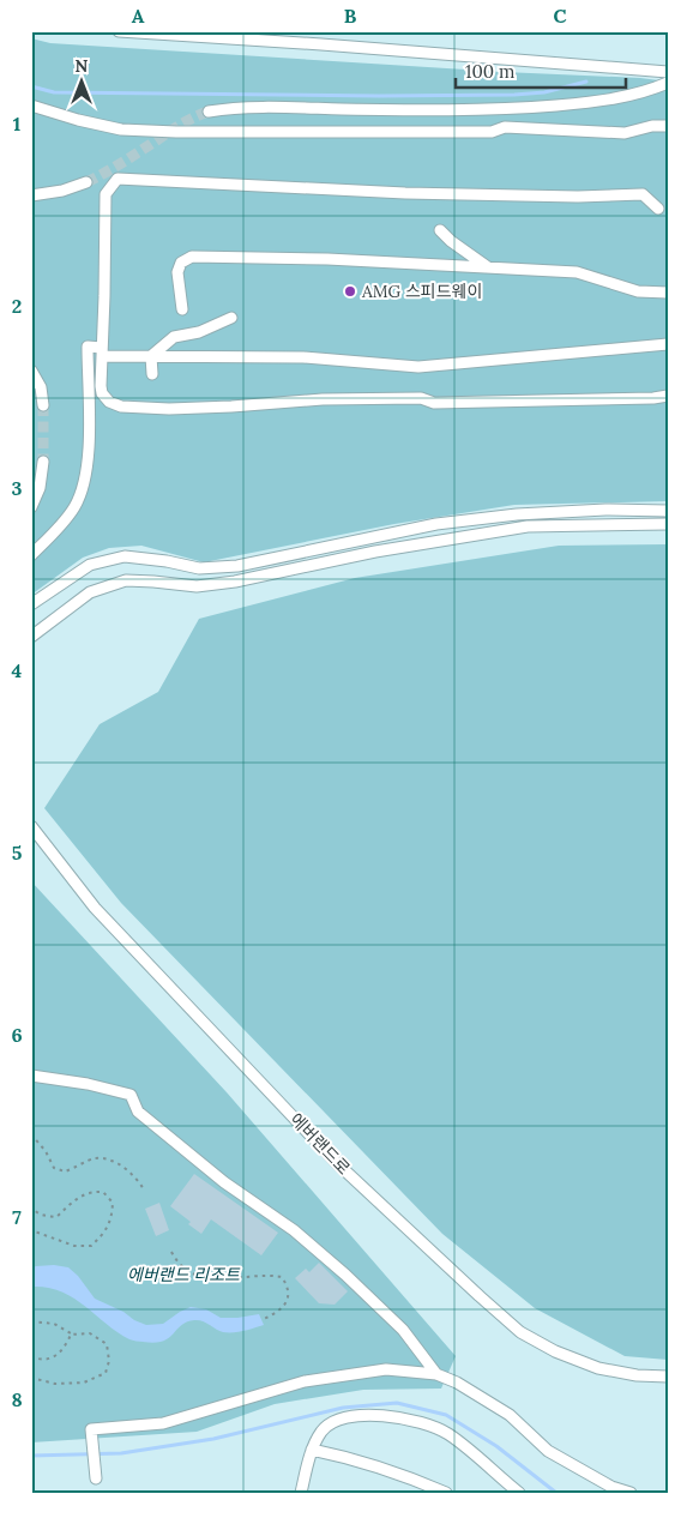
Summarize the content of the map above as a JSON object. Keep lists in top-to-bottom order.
{
  "streets": {
    "street": ["에버랜드로"]
  },
  "parks": ["에버랜드 리조트"],
  "places": ["AMG 스피드웨이"],
  "scale_bar": "100 m",
  "north": "top",
  "grid": {
    "columns": ["A", "B", "C"],
    "rows": [
      "1",
      "2",
      "3",
      "4",
      "5",
      "6",
      "7",
      "8"
    ]
  }
}
